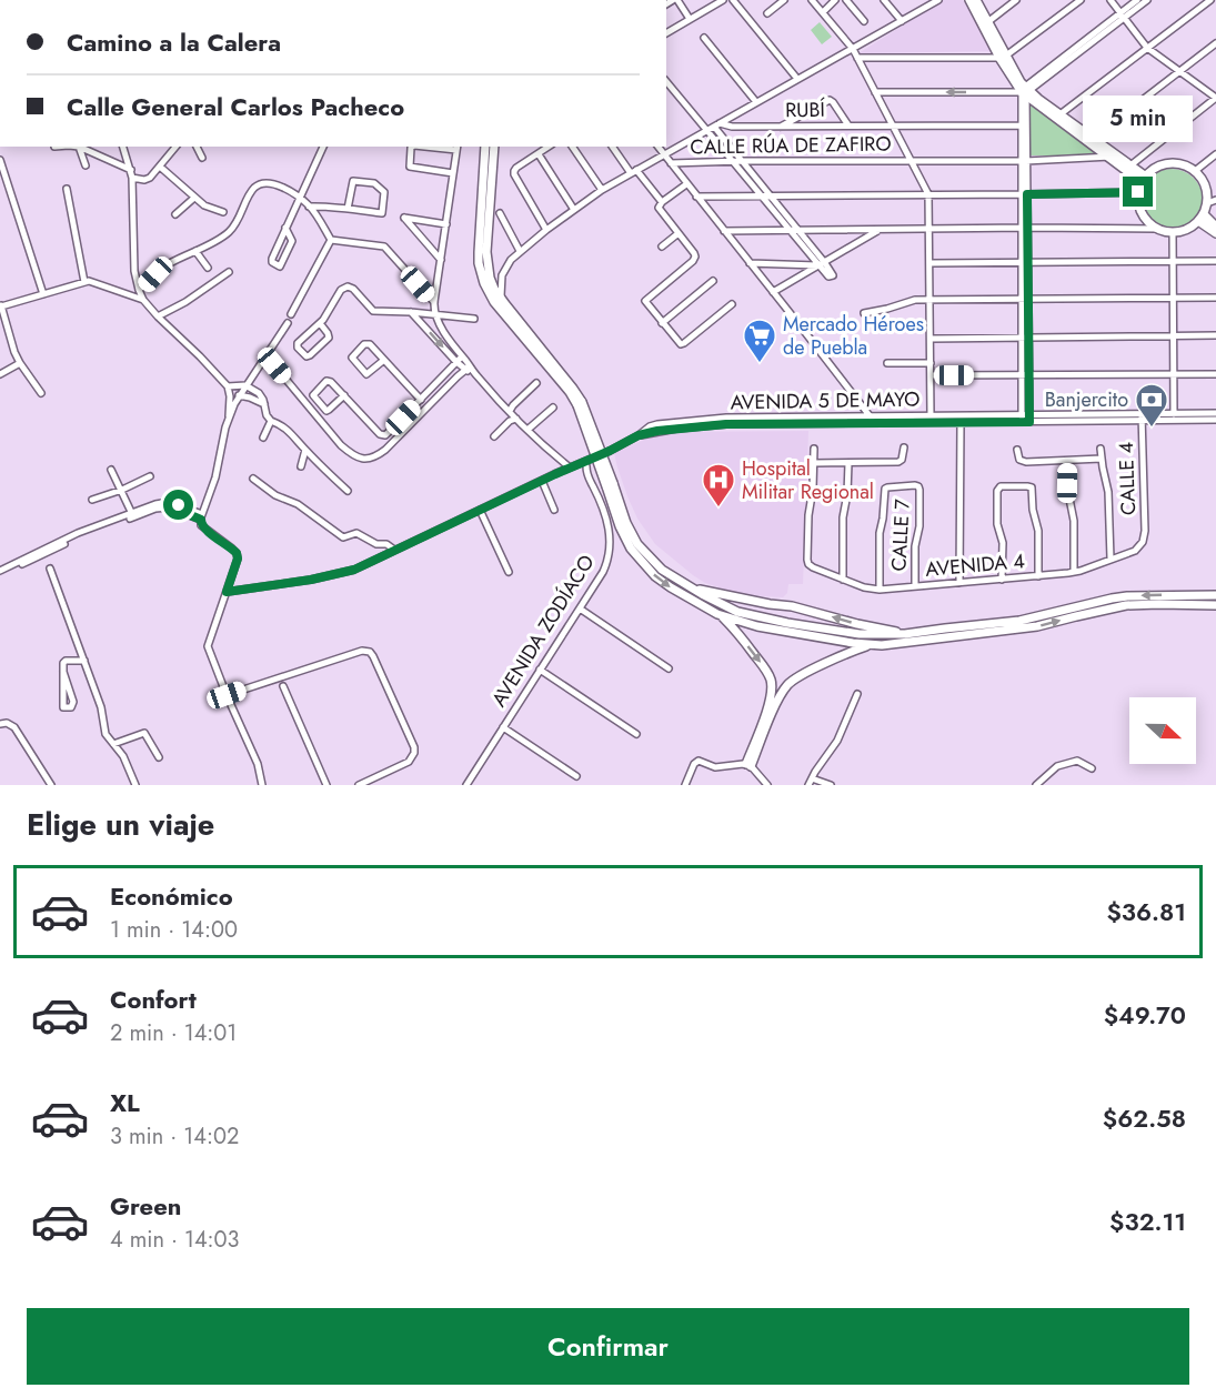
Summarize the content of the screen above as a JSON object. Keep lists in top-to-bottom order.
{
  "streets": {
    "street": [
      "RUBÍ",
      "CALLE RÚA DE ZAFIRO",
      "AVENIDA 5 DE MAYO",
      "CALLE 4",
      "CALLE 7",
      "AVENIDA 4",
      "AVENIDA ZODÍACO"
    ]
  },
  "crossings": [
    ["AVENIDA 5 DE MAYO", "CALLE 4"],
    ["AVENIDA 5 DE MAYO", "AVENIDA ZODÍACO"],
    ["CALLE 4", "AVENIDA 4"],
    ["CALLE 7", "AVENIDA 4"]
  ],
  "places": {
    "supermarket": ["Mercado Héroes de Puebla"],
    "bank": ["Banjercito"],
    "hospital": ["Hospital Militar Regional"]
  },
  "north": "right",
  "page": {
    "banner": ["Camino a la Calera", "Calle General Carlos Pacheco"],
    "bubble": "5 min",
    "heading": "Elige un viaje",
    "list": [
      {
        "name": "Económico",
        "note": "1 min · 14:00",
        "value": "$36.81"
      },
      {
        "name": "Confort",
        "note": "2 min · 14:01",
        "value": "$49.70"
      },
      {
        "name": "XL",
        "note": "3 min · 14:02",
        "value": "$62.58"
      },
      {
        "name": "Green",
        "note": "4 min · 14:03",
        "value": "$32.11"
      }
    ],
    "buttons": "Confirmar"
  }
}
